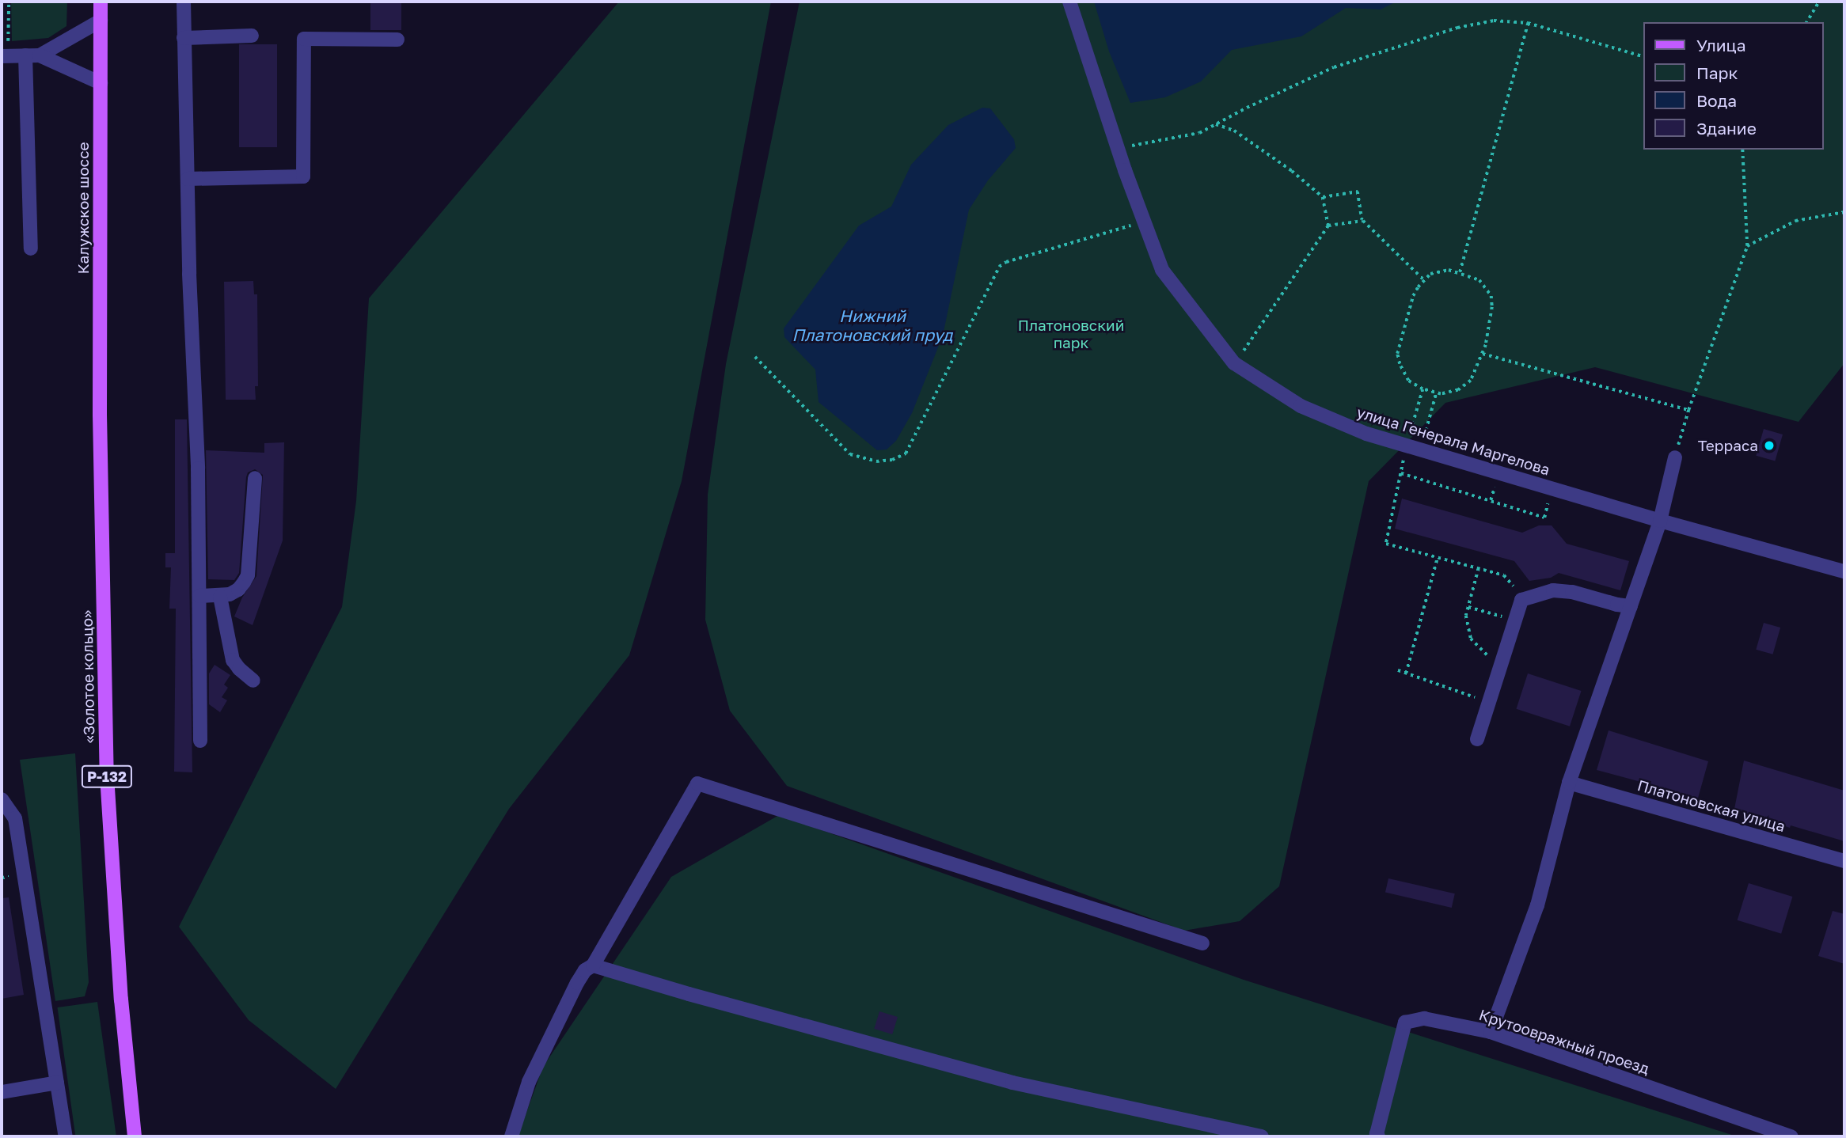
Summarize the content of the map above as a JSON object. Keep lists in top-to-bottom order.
{
  "streets": {
    "main road": ["Калужское шоссе", "«Золотое кольцо»", "Р-132"],
    "street": ["улица Генерала Маргелова", "Платоновская улица", "Крутоовражный проезд"]
  },
  "crossings": [
    ["Калужское шоссе", "«Золотое кольцо»"]
  ],
  "water": ["Нижний Платоновский пруд"],
  "parks": ["Платоновский парк"],
  "places": ["Терраса"],
  "legend": [
    "Улица",
    "Парк",
    "Вода",
    "Здание"
  ]
}
